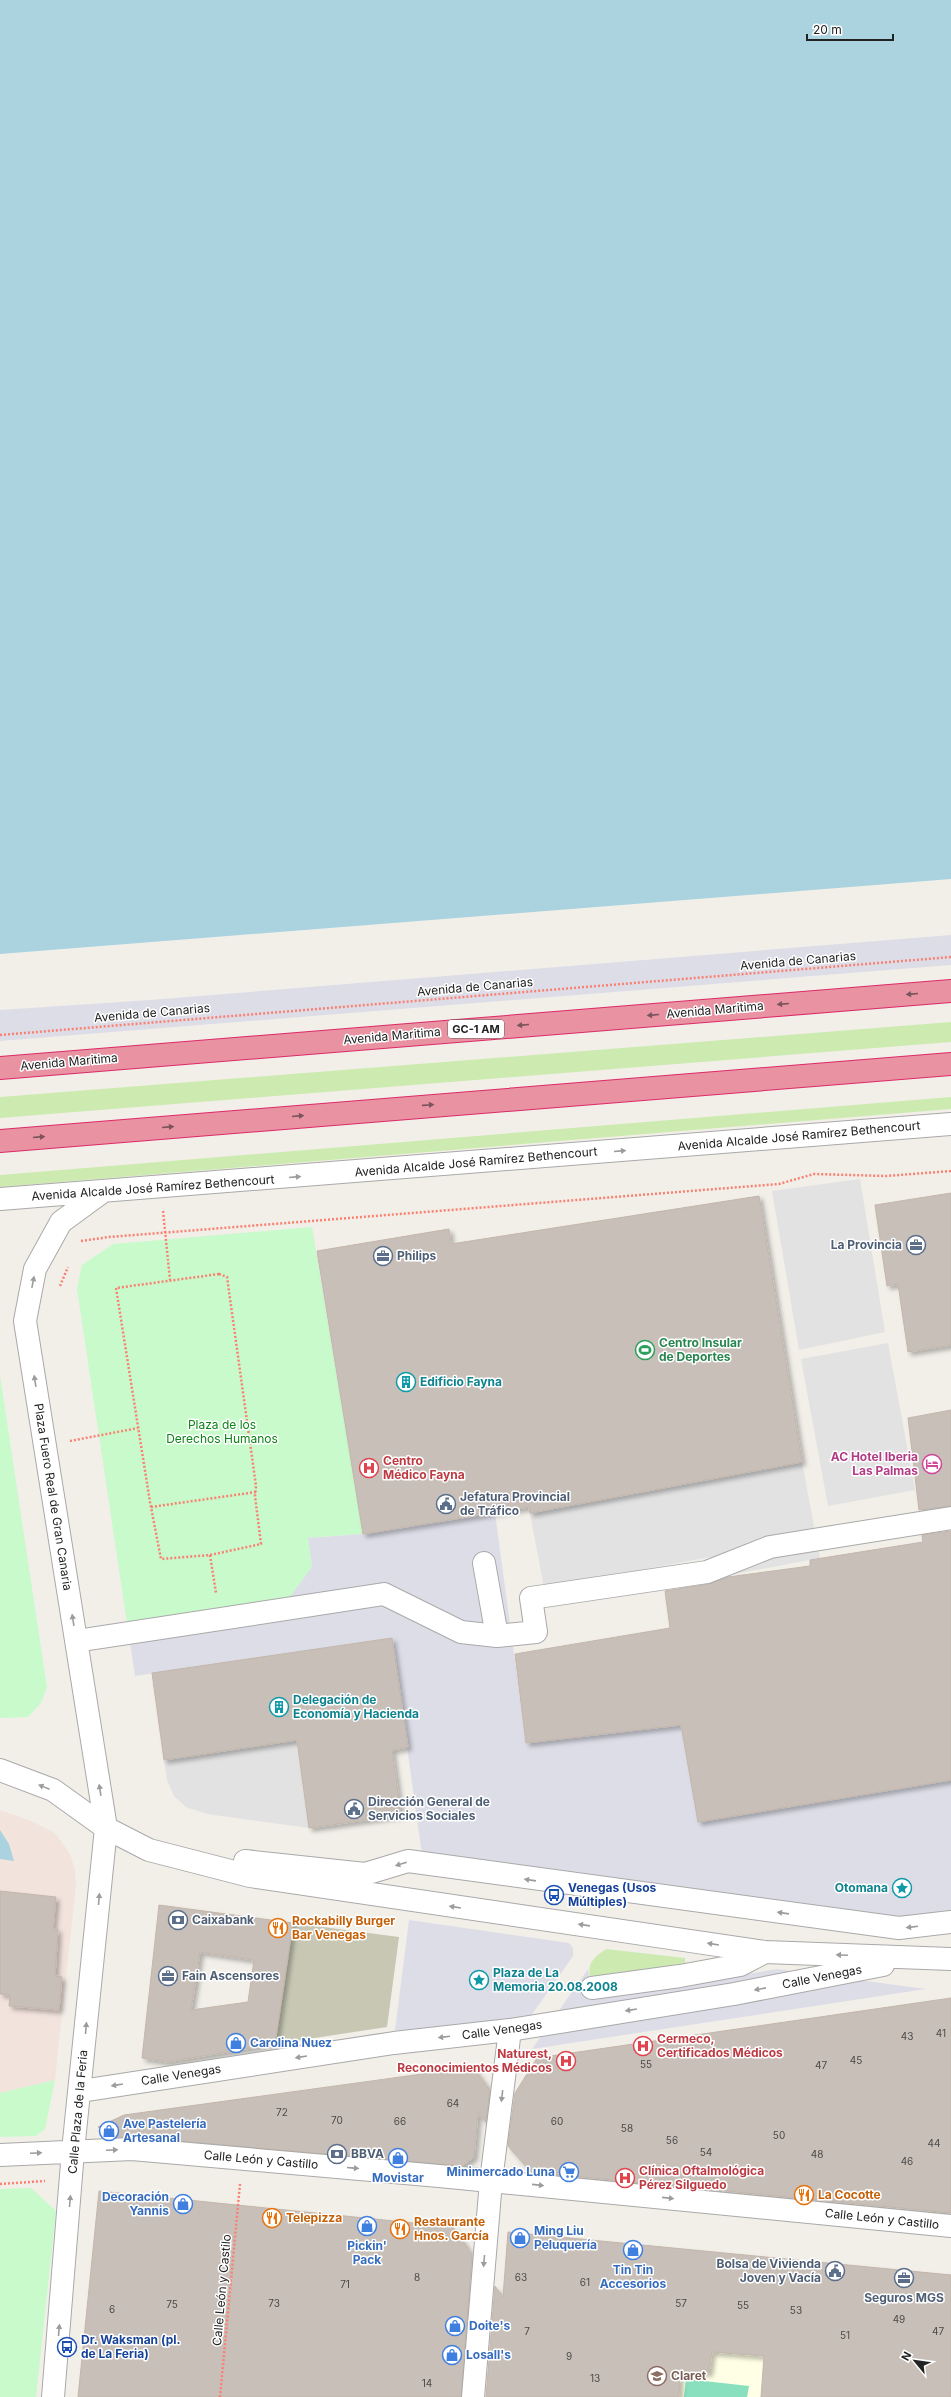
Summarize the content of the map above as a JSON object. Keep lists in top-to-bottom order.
{
  "streets": {
    "highway": ["Avenida Maritima", "GC-1 AM"],
    "street": [
      "Avenida Alcalde José Ramírez Bethencourt",
      "Plaza Fuero Real de Gran Canaria",
      "Calle Venegas",
      "Calle Plaza de la Feria",
      "Calle León y Castillo"
    ],
    "path": ["Avenida de Canarias", "Calle León y Castilo"]
  },
  "crossings": [
    ["Avenida Alcalde José Ramírez Bethencourt", "Plaza Fuero Real de Gran Canaria"],
    ["Plaza Fuero Real de Gran Canaria", "Calle Venegas"],
    ["Plaza Fuero Real de Gran Canaria", "Calle Plaza de la Feria"],
    ["Calle Venegas", "Calle Plaza de la Feria"],
    ["Calle Plaza de la Feria", "Calle León y Castillo"]
  ],
  "one_way": [
    "Avenida Alcalde José Ramírez Bethencourt",
    "Plaza Fuero Real de Gran Canaria",
    "Calle Venegas",
    "Calle Plaza de la Feria",
    "Calle León y Castillo"
  ],
  "parks": ["Plaza de los Derechos Humanos"],
  "places": {
    "office": [
      "La Provincia",
      "Philips",
      "Fain Ascensores",
      "Seguros MGS"
    ],
    "sports": ["Centro Insular de Deportes"],
    "building": ["Edificio Fayna", "Delegación de Economía y Hacienda"],
    "hotel": ["AC Hotel Iberia Las Palmas"],
    "hospital": [
      "Centro Médico Fayna",
      "Cermeco, Certificados Médicos",
      "Naturest, Reconocimientos Médicos",
      "Clínica Oftalmológica Pérez Silguedo"
    ],
    "public building": ["Jefatura Provincial de Tráfico", "Dirección General de Servicios Sociales", "Bolsa de Vivienda Joven y Vacía"],
    "place": ["Otomana", "Plaza de La Memoria 20.08.2008"],
    "bus stop": ["Venegas (Usos Múltiples)", "Dr. Waksman (pl. de La Feria)"],
    "bank": ["Caixabank", "BBVA"],
    "restaurant": [
      "Rockabilly Burger Bar Venegas",
      "La Cocotte",
      "Telepizza",
      "Restaurante Hnos. García"
    ],
    "shop": [
      "Carolina Nuez",
      "Ave Pastelería Artesanal",
      "Movistar",
      "Decoración Yannis",
      "Pickin' Pack",
      "Ming Liu Peluquería",
      "Tin Tin Accesorios",
      "Doite's",
      "Losall's"
    ],
    "supermarket": ["Minimercado Luna"],
    "school or university": ["Claret"]
  },
  "house_numbers": [
    "41",
    "43",
    "45",
    "55",
    "47",
    "64",
    "72",
    "70",
    "66",
    "60",
    "58",
    "50",
    "56",
    "44",
    "54",
    "48",
    "46",
    "8",
    "63",
    "61",
    "71",
    "73",
    "57",
    "75",
    "55",
    "6",
    "53",
    "49",
    "7",
    "47",
    "51",
    "9",
    "13",
    "14"
  ],
  "scale_bar": "20 m",
  "north": "top left"
}
